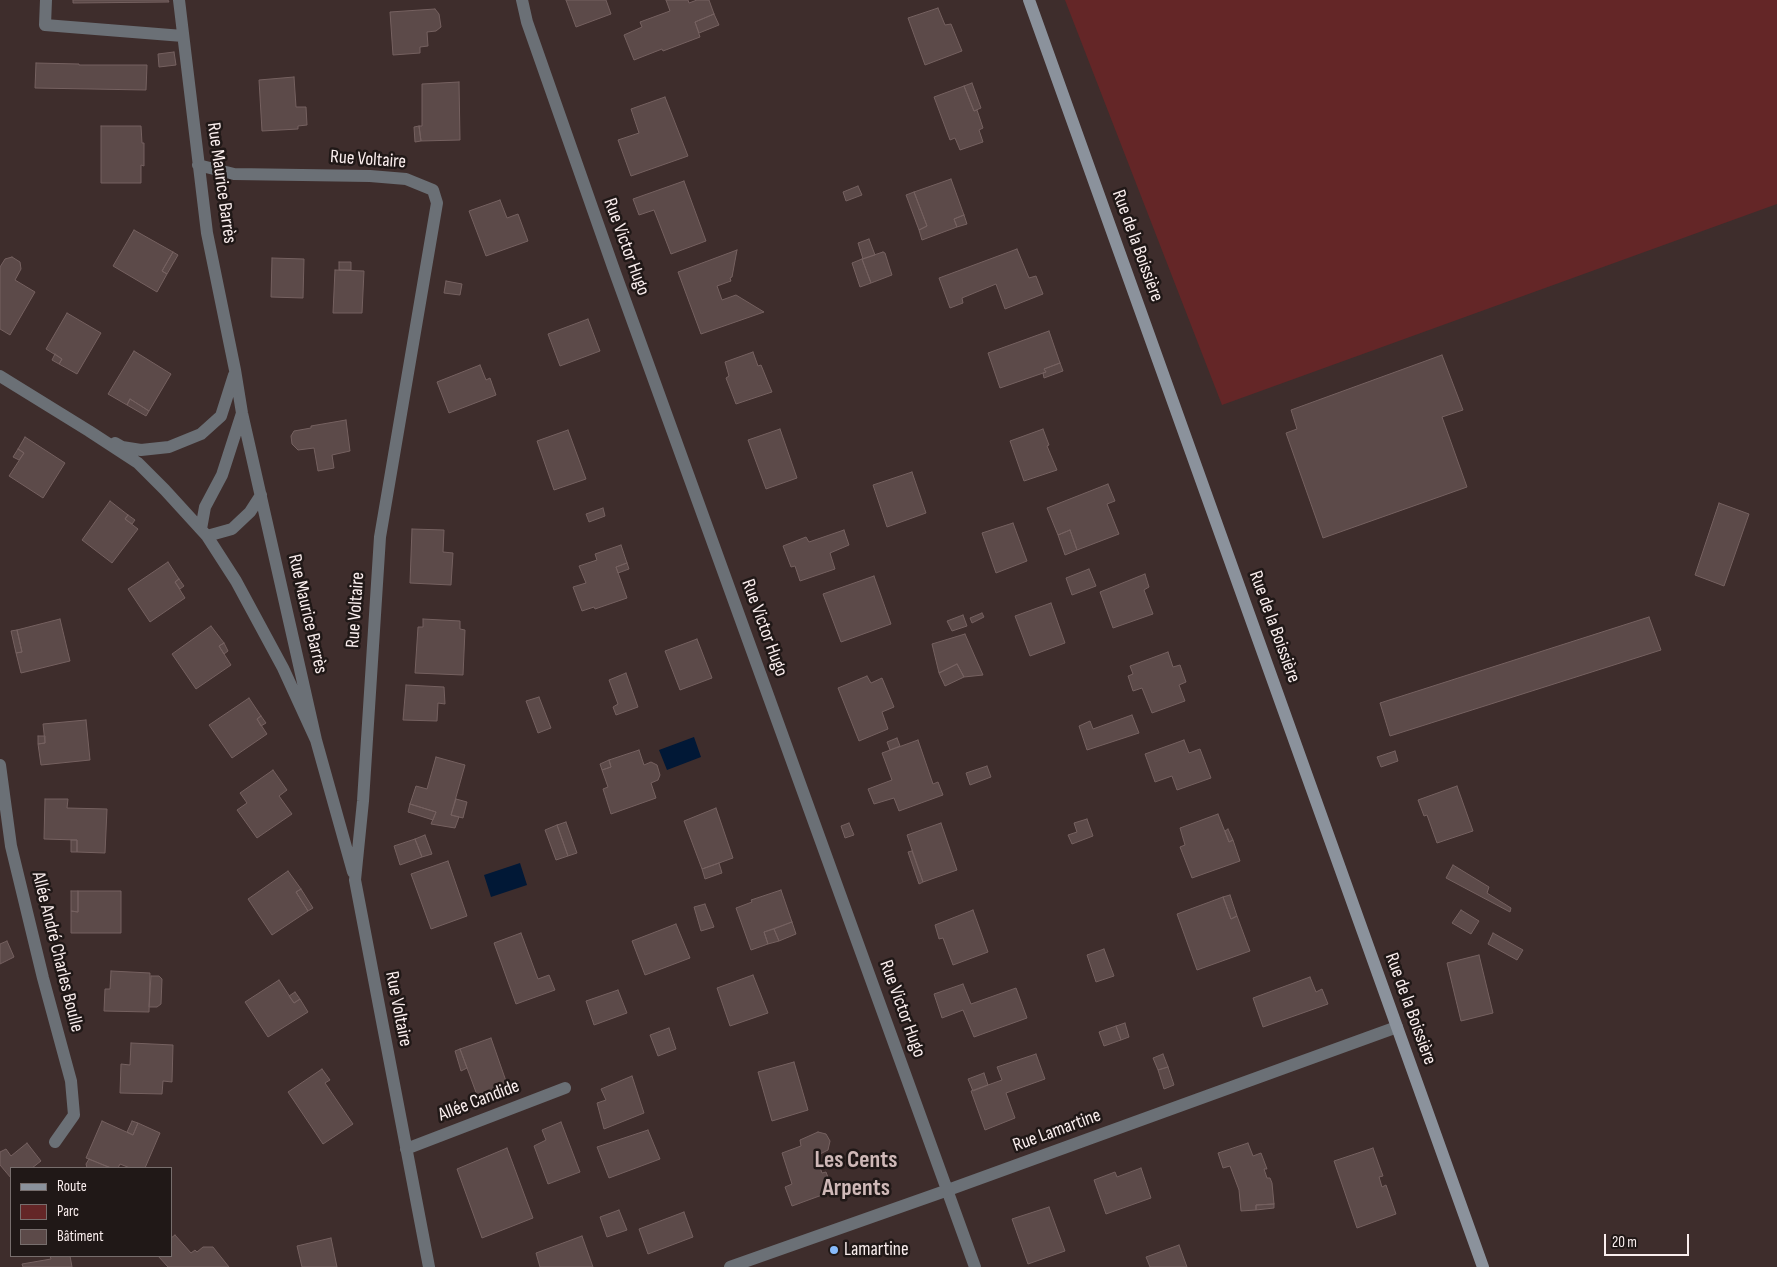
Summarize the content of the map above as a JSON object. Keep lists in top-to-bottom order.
{
  "streets": {
    "main road": ["Rue de la Boissière"],
    "street": [
      "Rue Voltaire",
      "Rue Maurice Barrès",
      "Rue Victor Hugo",
      "Allée André Charles Boulle",
      "Allée Candide",
      "Rue Lamartine"
    ]
  },
  "crossings": [
    ["Rue Voltaire", "Rue Maurice Barrès"],
    ["Rue Voltaire", "Allée Candide"],
    ["Rue de la Boissière", "Rue Lamartine"],
    ["Rue Victor Hugo", "Rue Lamartine"]
  ],
  "districts": ["Les Cents Arpents"],
  "places": ["Lamartine"],
  "legend": ["Route", "Parc", "Bâtiment"],
  "scale_bar": "20 m"
}
